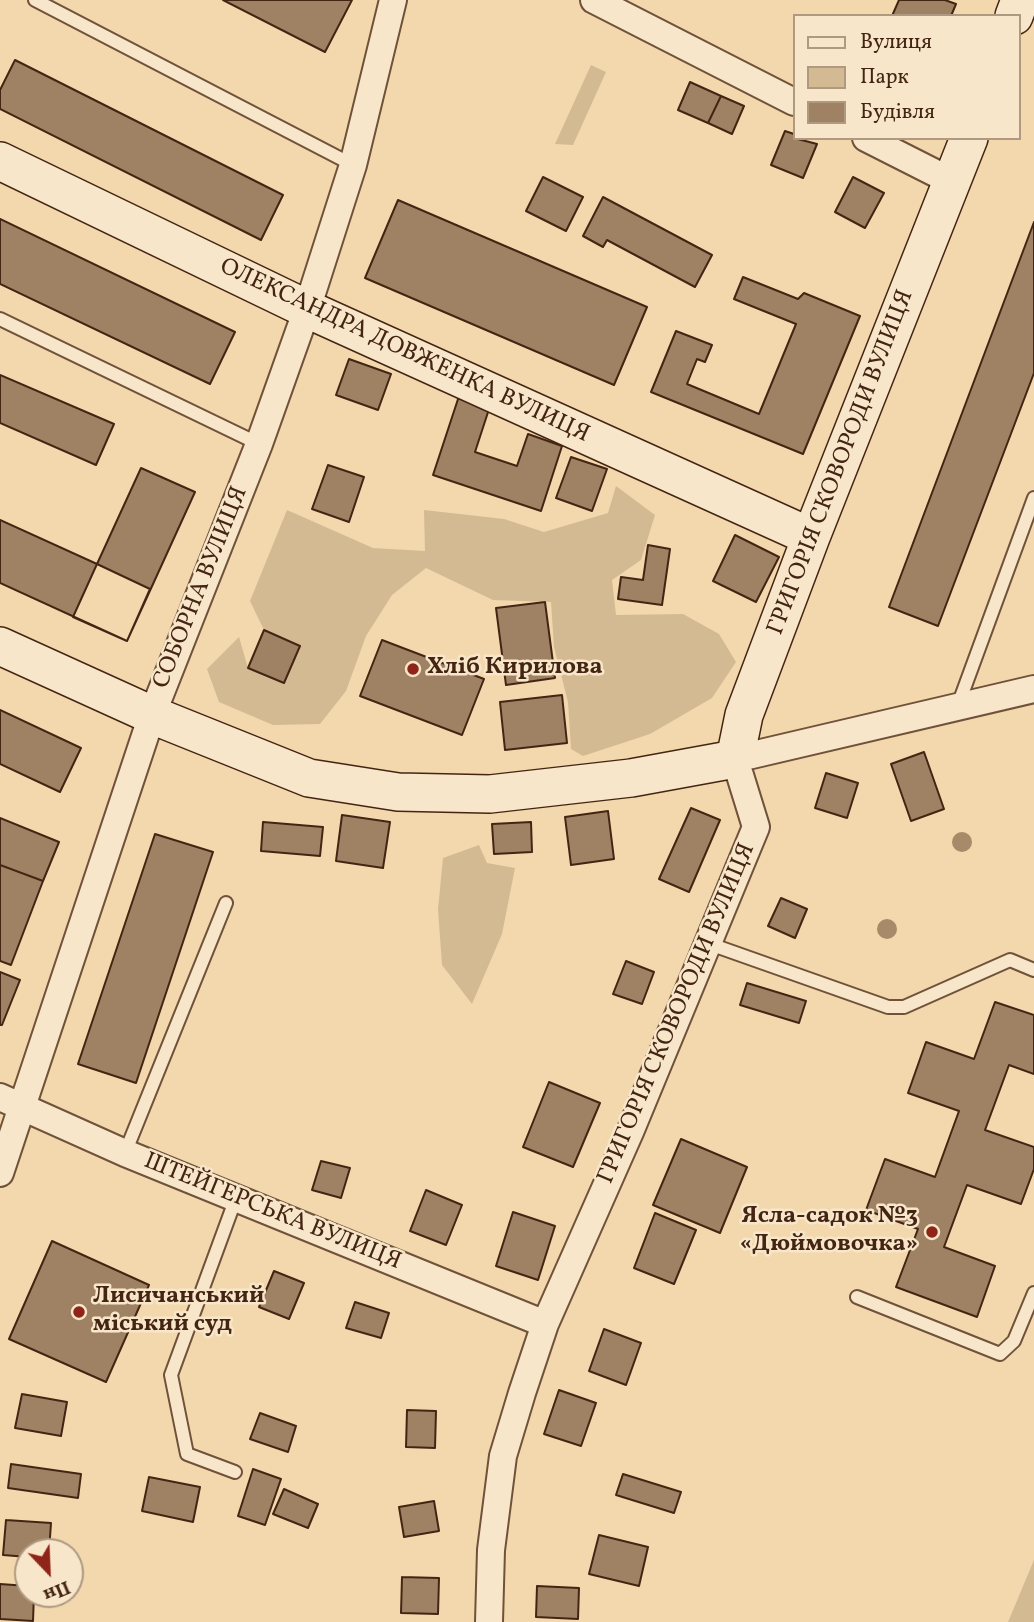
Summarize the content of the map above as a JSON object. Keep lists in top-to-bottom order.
{
  "streets": {
    "street": [
      "ОЛЕКСАНДРА ДОВЖЕНКА ВУЛИЦЯ",
      "ГРИГОРІЯ СКОВОРОДИ ВУЛИЦЯ",
      "СОБОРНА ВУЛИЦЯ",
      "ШТЕЙГЕРСЬКА ВУЛИЦЯ"
    ]
  },
  "crossings": [
    ["ОЛЕКСАНДРА ДОВЖЕНКА ВУЛИЦЯ", "ГРИГОРІЯ СКОВОРОДИ ВУЛИЦЯ"],
    ["ОЛЕКСАНДРА ДОВЖЕНКА ВУЛИЦЯ", "СОБОРНА ВУЛИЦЯ"],
    ["ГРИГОРІЯ СКОВОРОДИ ВУЛИЦЯ", "ШТЕЙГЕРСЬКА ВУЛИЦЯ"],
    ["СОБОРНА ВУЛИЦЯ", "ШТЕЙГЕРСЬКА ВУЛИЦЯ"]
  ],
  "places": ["Хліб Кирилова", "Ясла-садок №3 «Дюймовочка»", "Лисичанський міський суд"],
  "legend": ["Вулиця", "Парк", "Будівля"],
  "north": "bottom right"
}
